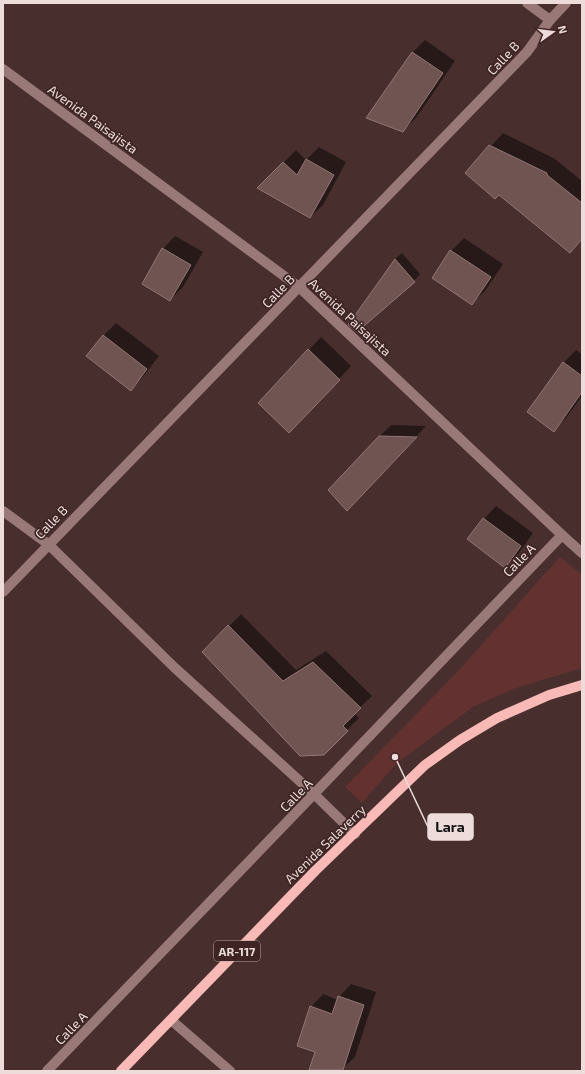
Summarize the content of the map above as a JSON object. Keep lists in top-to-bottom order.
{
  "streets": {
    "main road": ["Avenida Salaverry", "AR-117"],
    "street": ["Calle B", "Avenida Paisajista", "Calle A"]
  },
  "crossings": [
    ["Calle B", "Avenida Paisajista"],
    ["Avenida Paisajista", "Calle A"]
  ],
  "places": ["Lara"],
  "north": "right"
}
